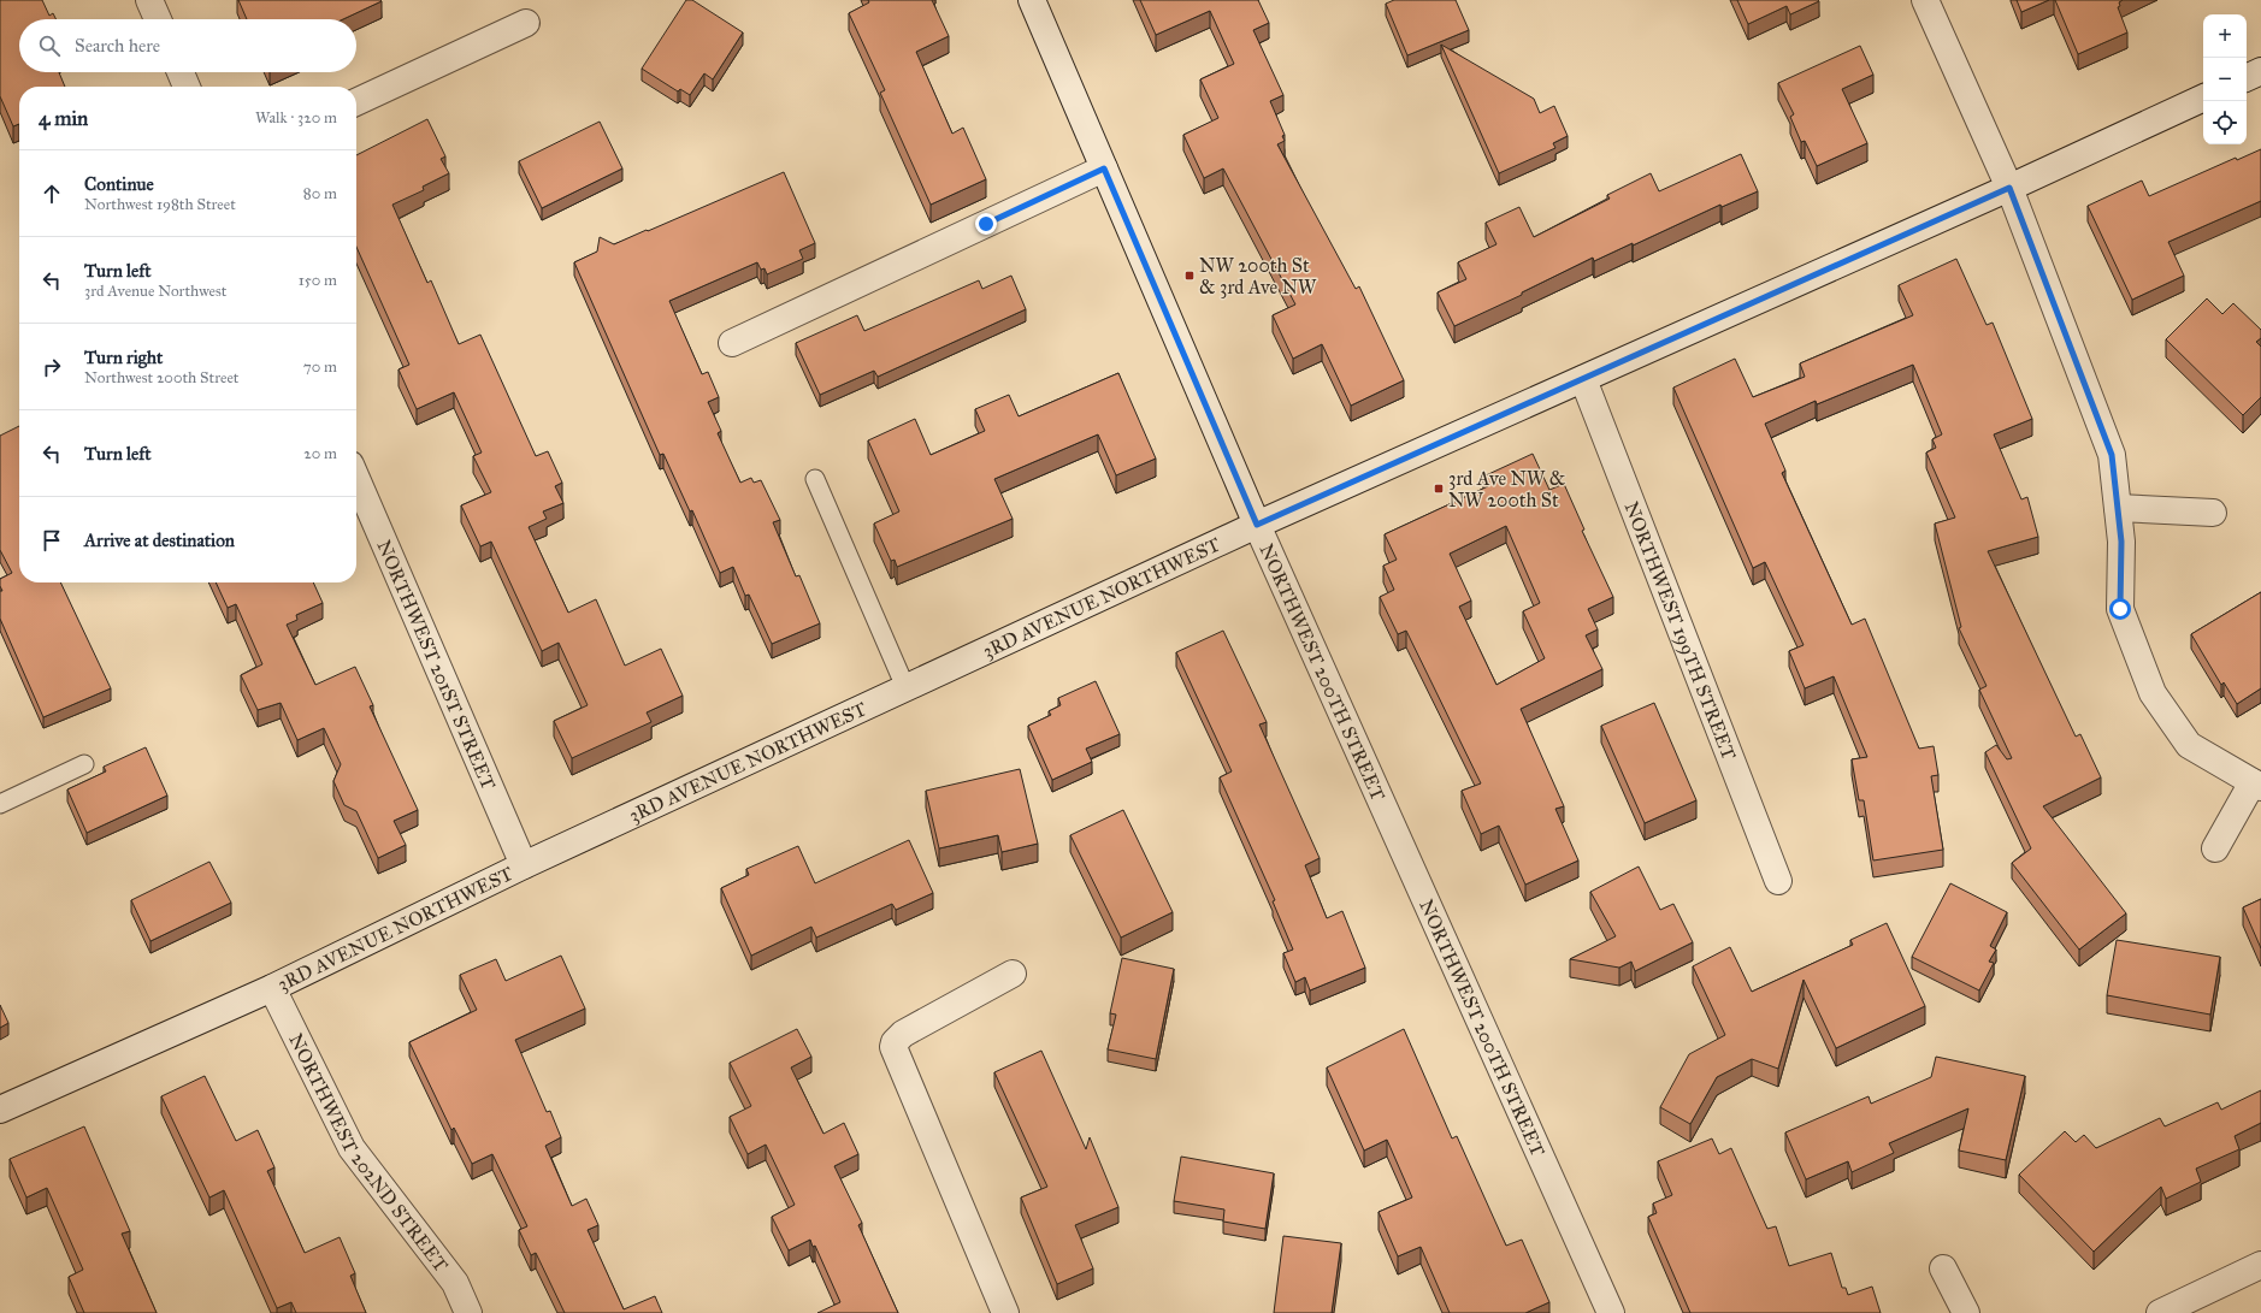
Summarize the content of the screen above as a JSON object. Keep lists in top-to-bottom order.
{
  "streets": {
    "street": [
      "3RD AVENUE NORTHWEST",
      "NORTHWEST 199TH STREET",
      "NORTHWEST 201ST STREET",
      "NORTHWEST 200TH STREET",
      "NORTHWEST 202ND STREET"
    ]
  },
  "crossings": [
    ["3RD AVENUE NORTHWEST", "NORTHWEST 199TH STREET"],
    ["3RD AVENUE NORTHWEST", "NORTHWEST 201ST STREET"],
    ["3RD AVENUE NORTHWEST", "NORTHWEST 200TH STREET"],
    ["3RD AVENUE NORTHWEST", "NORTHWEST 202ND STREET"]
  ],
  "places": {
    "transit": ["NW 200th St & 3rd Ave NW", "3rd Ave NW & NW 200th St"]
  },
  "page": {
    "map_buttons": ["+", "−"],
    "search": "Search here",
    "heading": ["4 min", "Walk · 320 m"],
    "list": [
      ["Continue", "Northwest 198th Street", "80 m"],
      ["Turn left", "3rd Avenue Northwest", "150 m"],
      ["Turn right", "Northwest 200th Street", "70 m"],
      ["Turn left", "20 m"],
      "Arrive at destination"
    ]
  }
}
